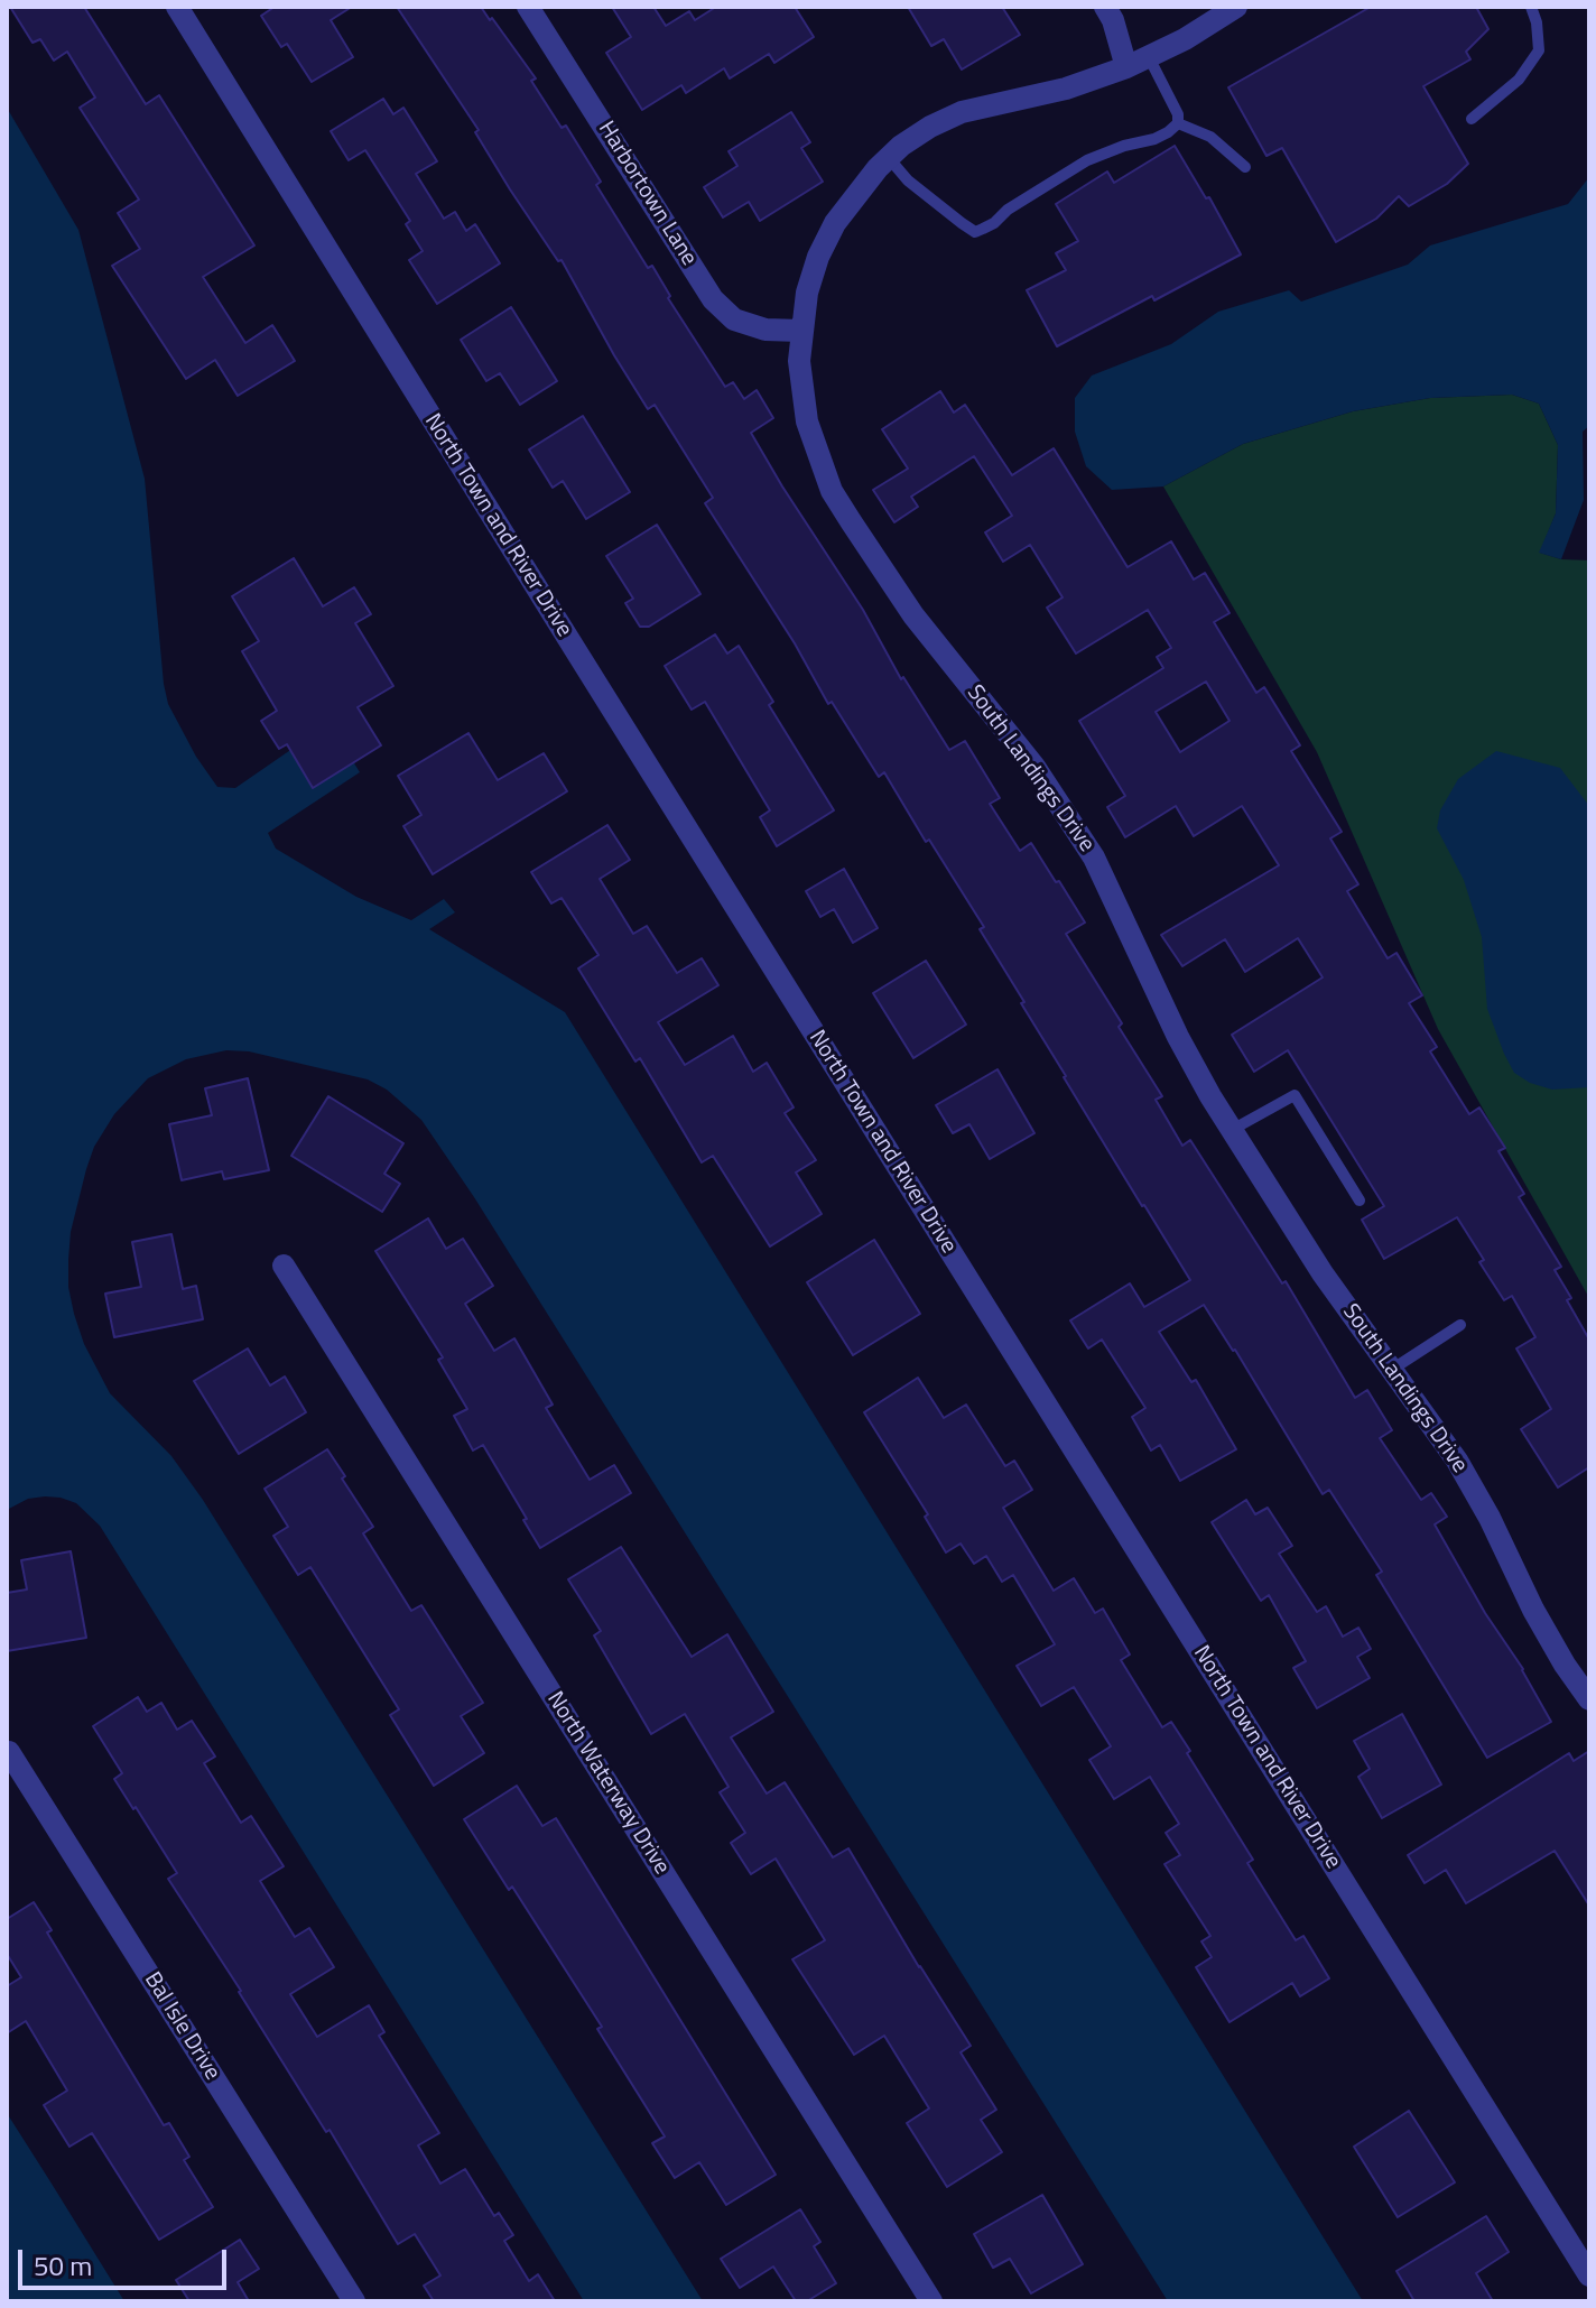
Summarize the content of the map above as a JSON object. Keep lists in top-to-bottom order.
{
  "streets": {
    "street": [
      "Harbortown Lane",
      "North Town and River Drive",
      "South Landings Drive",
      "North Waterway Drive",
      "Bal Isle Drive"
    ]
  },
  "crossings": [
    ["Harbortown Lane", "South Landings Drive"]
  ],
  "scale_bar": "50 m"
}
